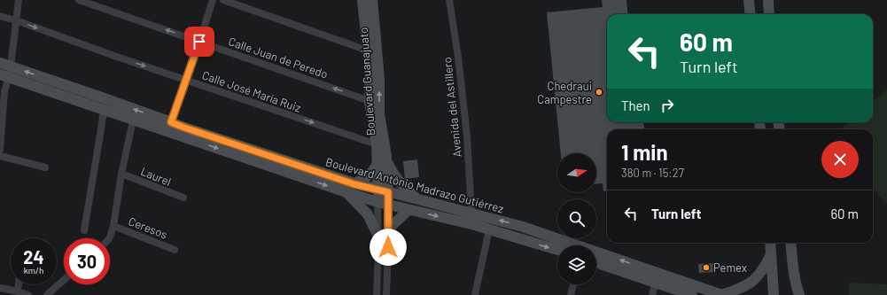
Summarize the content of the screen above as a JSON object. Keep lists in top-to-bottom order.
{
  "streets": {
    "street": [
      "Calle Juan de Peredo",
      "Boulevard Guanajuato",
      "Calle José María Ruiz",
      "Avenida del Astillero",
      "Laurel",
      "Boulevard Antônio Madrazo Gutiérrez",
      "Ceresos"
    ]
  },
  "crossings": [
    ["Calle Juan de Peredo", "Boulevard Guanajuato"],
    ["Boulevard Guanajuato", "Calle José María Ruiz"],
    ["Boulevard Guanajuato", "Boulevard Antônio Madrazo Gutiérrez"],
    ["Avenida del Astillero", "Boulevard Antônio Madrazo Gutiérrez"]
  ],
  "one_way": ["Calle José María Ruiz"],
  "places": ["Chedraui Campestre", "Pemex"],
  "north": "right",
  "page": {
    "turn": ["60 m", "Turn left"],
    "then": "Then",
    "heading": ["1 min", "380 m · 15:27"],
    "list": [
      {
        "name": "Turn left",
        "value": "60 m"
      }
    ],
    "speed": "24 km/h",
    "limit": "30"
  }
}
